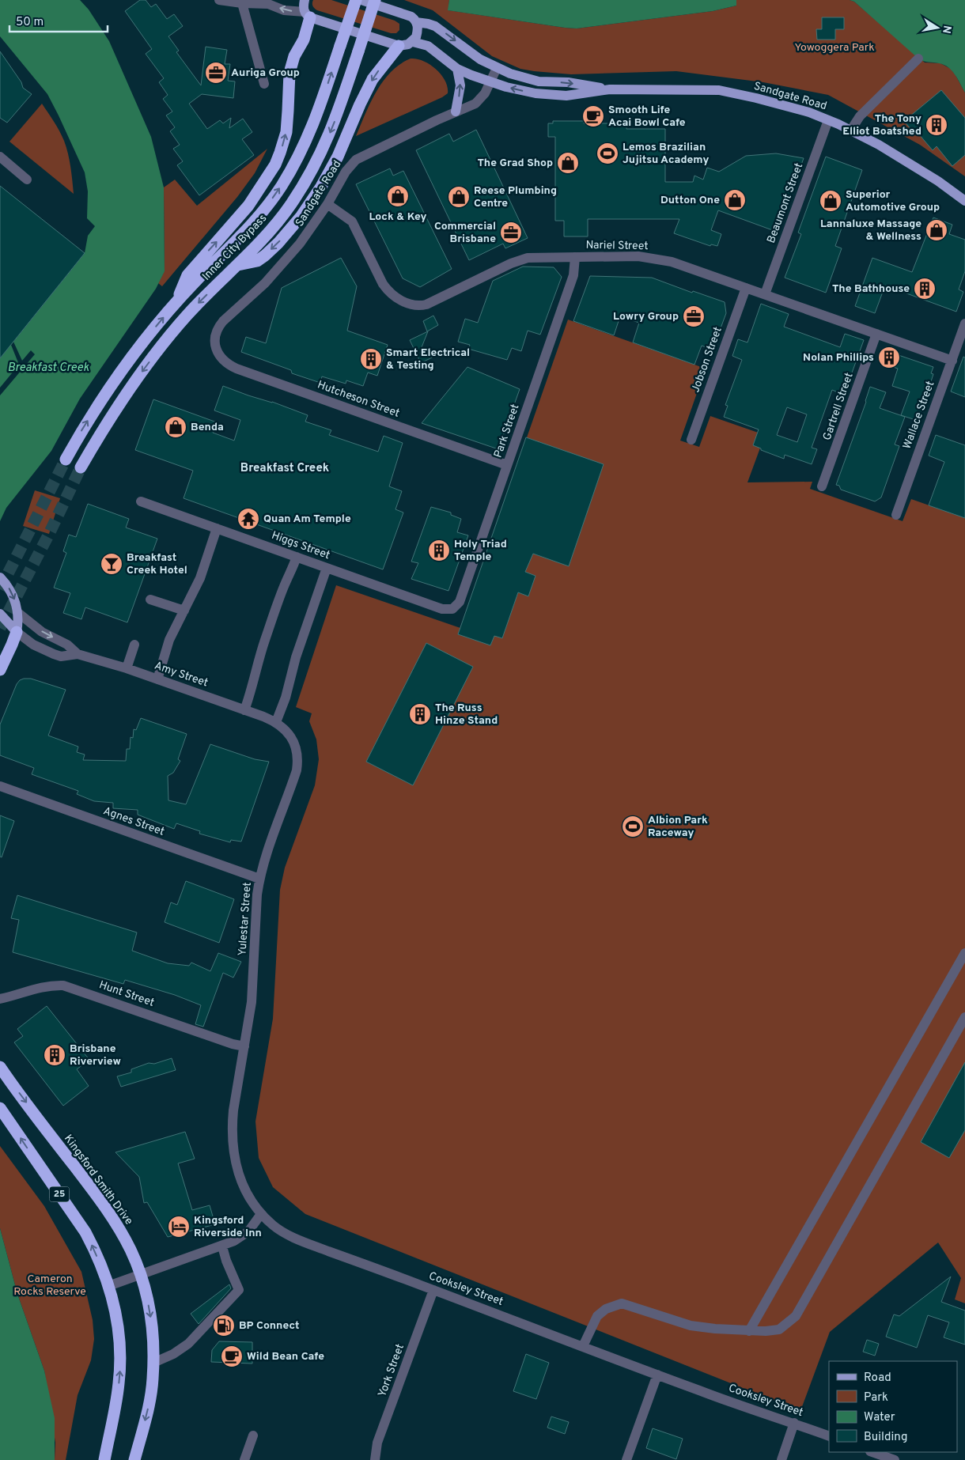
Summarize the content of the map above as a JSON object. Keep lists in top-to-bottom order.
{
  "streets": {
    "highway": ["Inner City Bypass", "Kingsford Smith Drive", "25"],
    "main road": ["Sandgate Road"],
    "street": [
      "Beaumont Street",
      "Nariel Street",
      "Jobson Street",
      "Hutcheson Street",
      "Gartrell Street",
      "Wallace Street",
      "Park Street",
      "Higgs Street",
      "Amy Street",
      "Agnes Street",
      "Yulestar Street",
      "Hunt Street",
      "Cooksley Street",
      "York Street"
    ]
  },
  "crossings": [
    ["Sandgate Road", "Beaumont Street"],
    ["Sandgate Road", "Nariel Street"],
    ["Sandgate Road", "Hutcheson Street"],
    ["Beaumont Street", "Nariel Street"],
    ["Nariel Street", "Jobson Street"],
    ["Nariel Street", "Gartrell Street"],
    ["Nariel Street", "Wallace Street"],
    ["Nariel Street", "Park Street"],
    ["Hutcheson Street", "Park Street"],
    ["Park Street", "Higgs Street"],
    ["Amy Street", "Yulestar Street"],
    ["Agnes Street", "Yulestar Street"],
    ["Yulestar Street", "Hunt Street"],
    ["Yulestar Street", "Cooksley Street"],
    ["Cooksley Street", "York Street"]
  ],
  "districts": ["Breakfast Creek"],
  "water": ["Breakfast Creek"],
  "parks": ["Yowoggera Park", "Cameron Rocks Reserve"],
  "places": {
    "office": ["Auriga Group", "Commercial Brisbane", "Lowry Group"],
    "cafe": ["Smooth Life Acai Bowl Cafe", "Wild Bean Cafe"],
    "building": [
      "The Tony Elliot Boatshed",
      "The Bathhouse",
      "Nolan Phillips",
      "Smart Electrical & Testing",
      "Holy Triad Temple",
      "The Russ Hinze Stand",
      "Brisbane Riverview"
    ],
    "sports": ["Lemos Brazilian Jujitsu Academy", "Albion Park Raceway"],
    "shop": [
      "The Grad Shop",
      "Lock & Key",
      "Reese Plumbing Centre",
      "Dutton One",
      "Superior Automotive Group",
      "Lannaluxe Massage & Wellness",
      "Benda"
    ],
    "temple": ["Quan Am Temple"],
    "bar": ["Breakfast Creek Hotel"],
    "hotel": ["Kingsford Riverside Inn"],
    "fuel station": ["BP Connect"]
  },
  "legend": [
    "Road",
    "Park",
    "Water",
    "Building"
  ],
  "scale_bar": "50 m",
  "north": "right"
}
